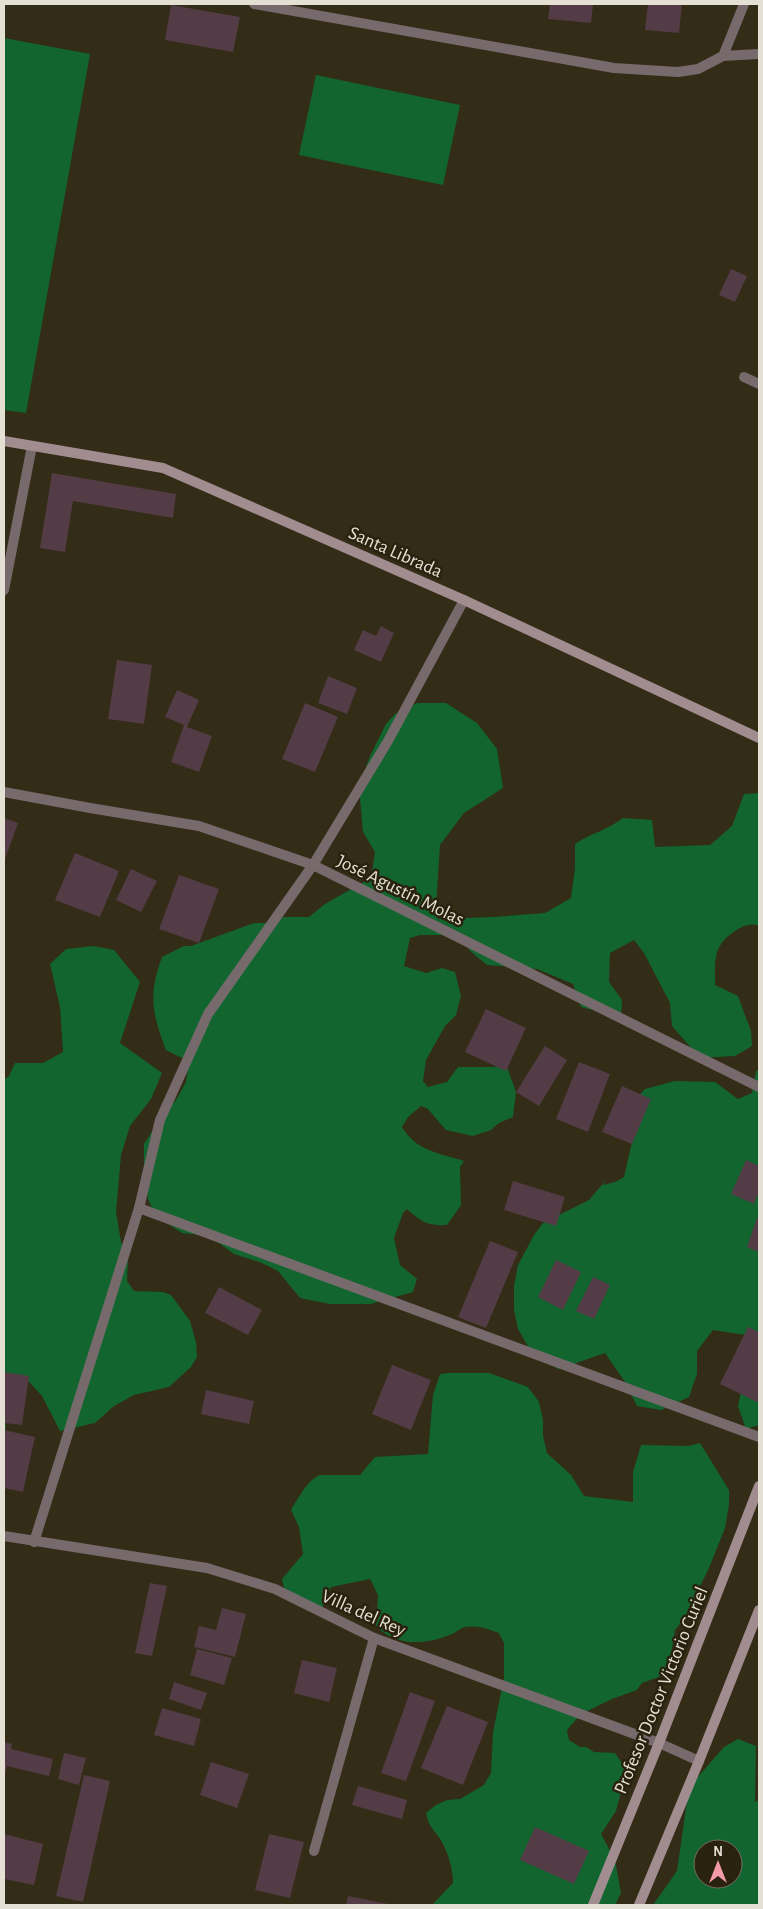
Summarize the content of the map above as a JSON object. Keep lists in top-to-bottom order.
{
  "streets": {
    "street": [
      "Santa Librada",
      "José Agustín Molas",
      "Villa del Rey",
      "Profesor Doctor Victorio Curiel"
    ]
  },
  "crossings": [
    ["Villa del Rey", "Profesor Doctor Victorio Curiel"]
  ],
  "north": "top"
}
